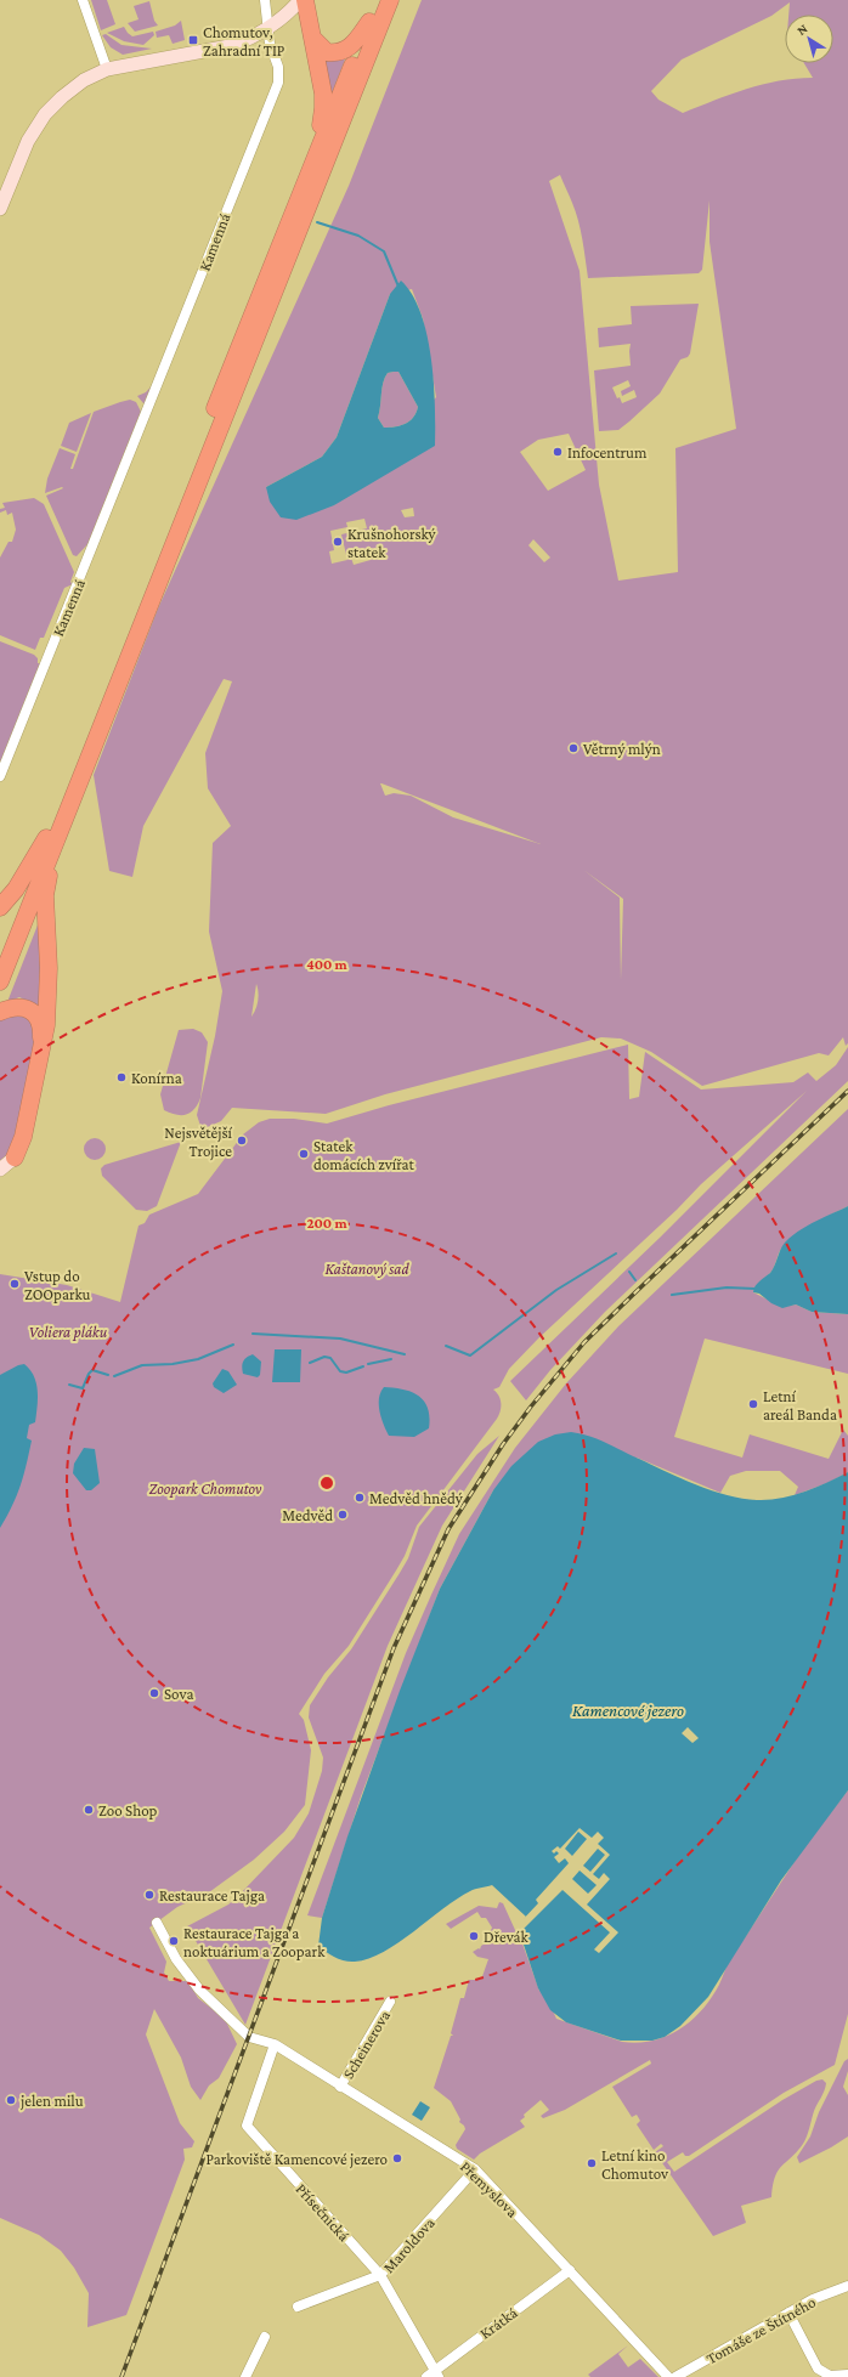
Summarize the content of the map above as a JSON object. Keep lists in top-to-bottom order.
{
  "streets": {
    "street": [
      "Kamenná",
      "Scheinerova",
      "Přemyslova",
      "Přísečnická",
      "Maroldova",
      "Krátká",
      "Tomáše ze Štítného"
    ]
  },
  "crossings": [
    ["Scheinerova", "Přemyslova"],
    ["Přemyslova", "Přísečnická"],
    ["Přemyslova", "Maroldova"],
    ["Přemyslova", "Krátká"],
    ["Přísečnická", "Maroldova"],
    ["Přísečnická", "Krátká"]
  ],
  "water": ["Kamencové jezero"],
  "parks": ["Kaštanový sad", "Voliera pláku", "Zoopark Chomutov"],
  "places": {
    "transit": ["Chomutov, Zahradní TIP"],
    "other": [
      "Infocentrum",
      "Krušnohorský statek",
      "Větrný mlýn",
      "Konírna",
      "Nejsvětější Trojice",
      "Statek domácích zvířat",
      "Vstup do ZOOparku",
      "Letní areál Banda",
      "Medvěd hnědý",
      "Medvěd",
      "Sova",
      "Zoo Shop",
      "Restaurace Tajga",
      "Dřevák",
      "Restaurace Tajga a noktuárium a Zoopark",
      "jelen milu",
      "Parkoviště Kamencové jezero",
      "Letní kino Chomutov"
    ]
  },
  "north": "top left",
  "rings": ["400 m", "200 m"]
}
